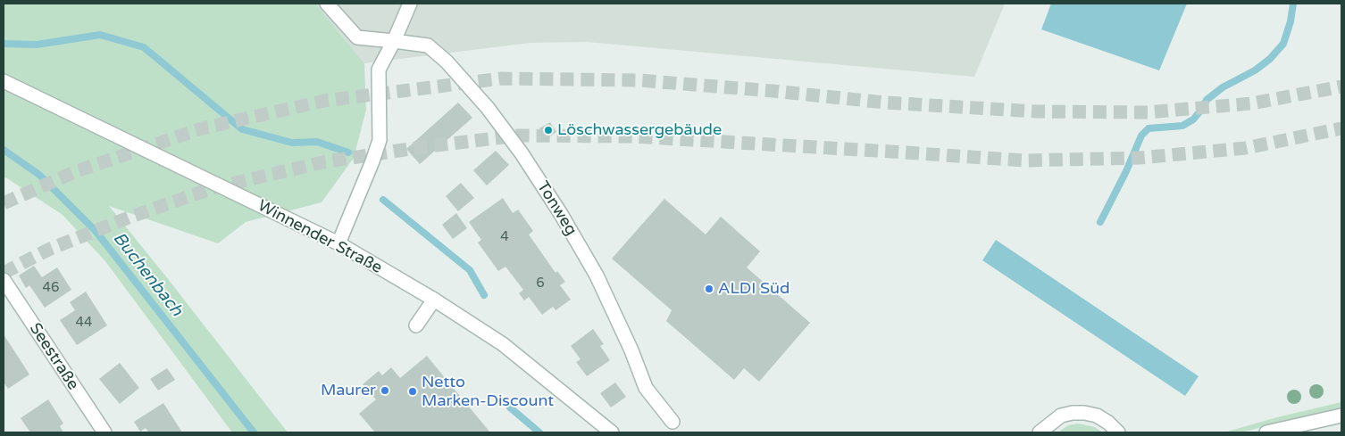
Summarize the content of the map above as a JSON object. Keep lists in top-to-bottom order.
{
  "streets": {
    "street": ["Tonweg", "Winnender Straße", "Seestraße"]
  },
  "water": ["Buchenbach"],
  "places": [
    "Löschwassergebäude",
    "ALDI Süd",
    "Maurer",
    "Netto Marken-Discount"
  ],
  "house_numbers": [
    "4",
    "6",
    "46",
    "44"
  ]
}
